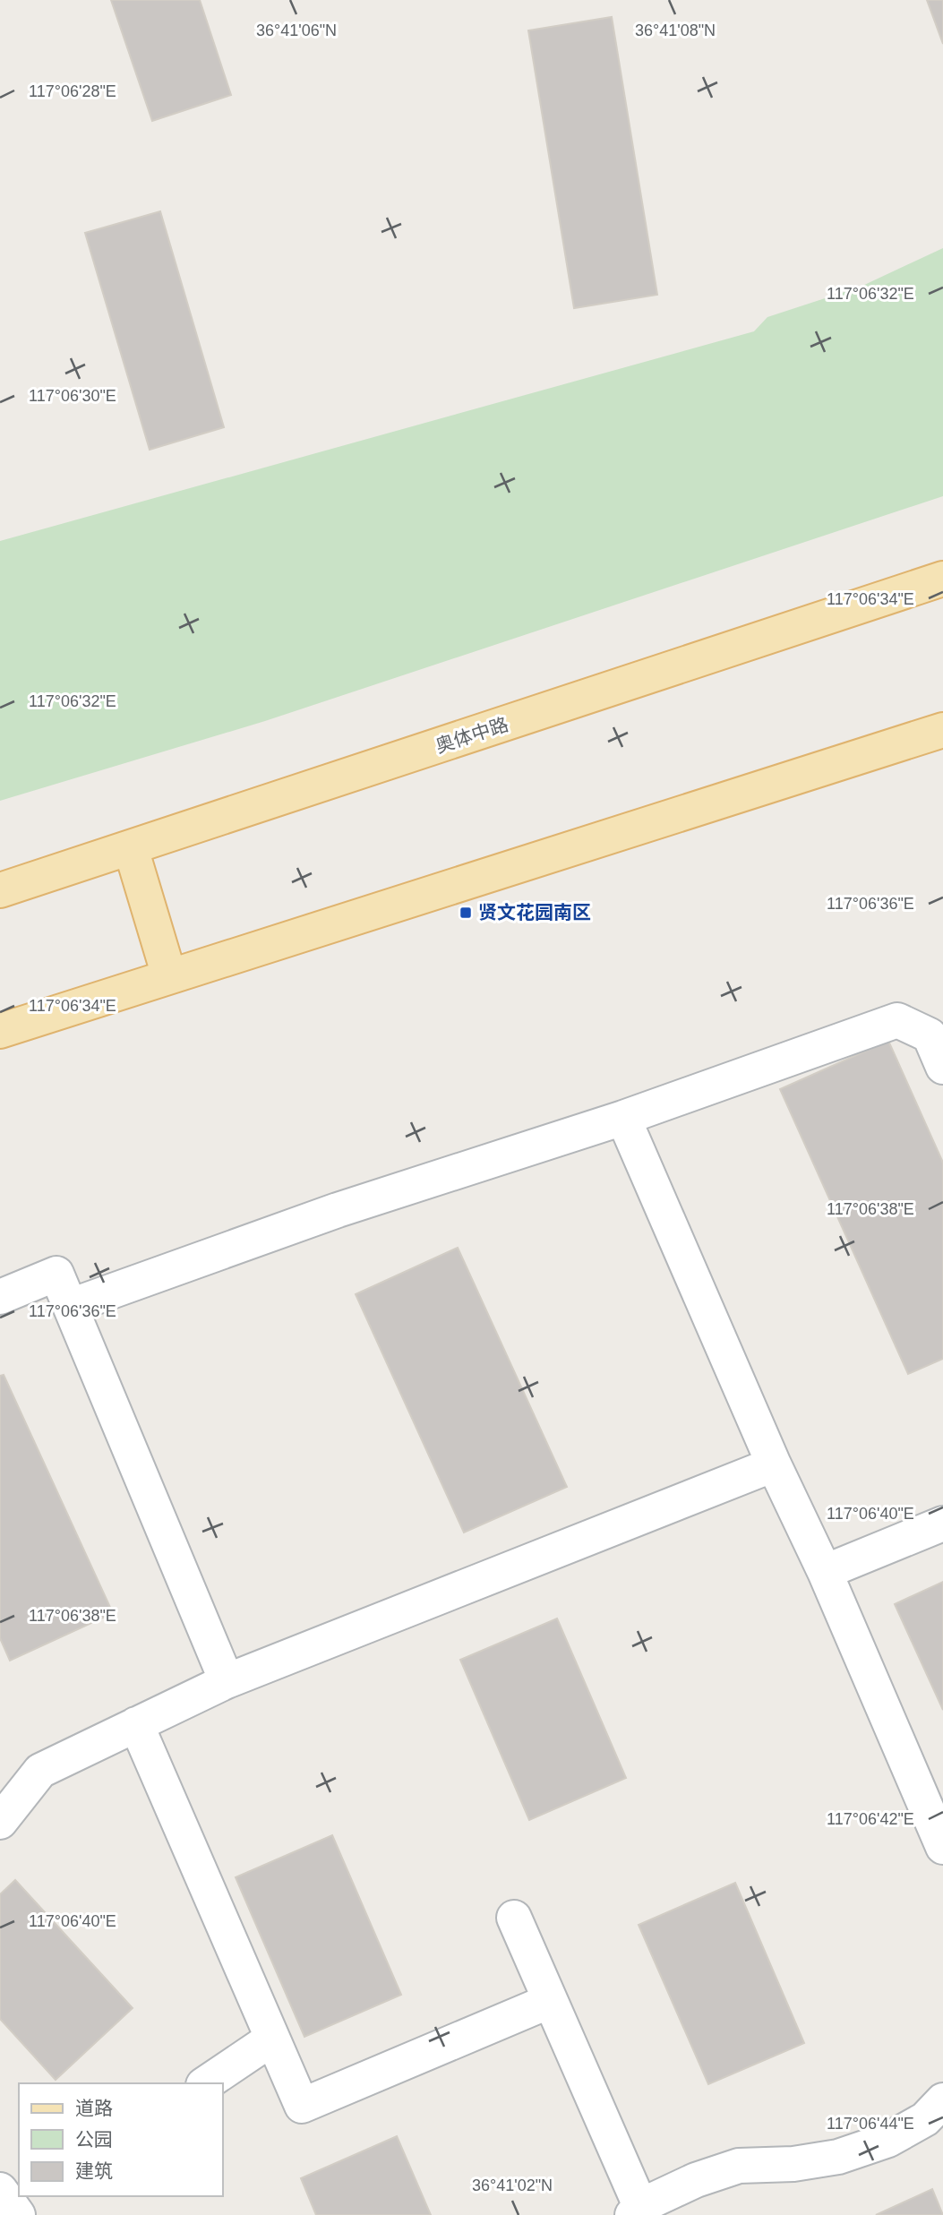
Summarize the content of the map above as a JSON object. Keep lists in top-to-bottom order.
{
  "streets": {
    "main road": ["奥体中路"]
  },
  "places": {
    "transit": ["贤文花园南区"]
  },
  "legend": ["道路", "公园", "建筑"],
  "coordinates": [
    "36°41'06\"N",
    "36°41'08\"N",
    "117°06'28\"E",
    "117°06'32\"E",
    "117°06'30\"E",
    "117°06'34\"E",
    "117°06'36\"E",
    "117°06'38\"E",
    "117°06'40\"E",
    "117°06'42\"E",
    "117°06'44\"E",
    "36°41'02\"N"
  ]
}
